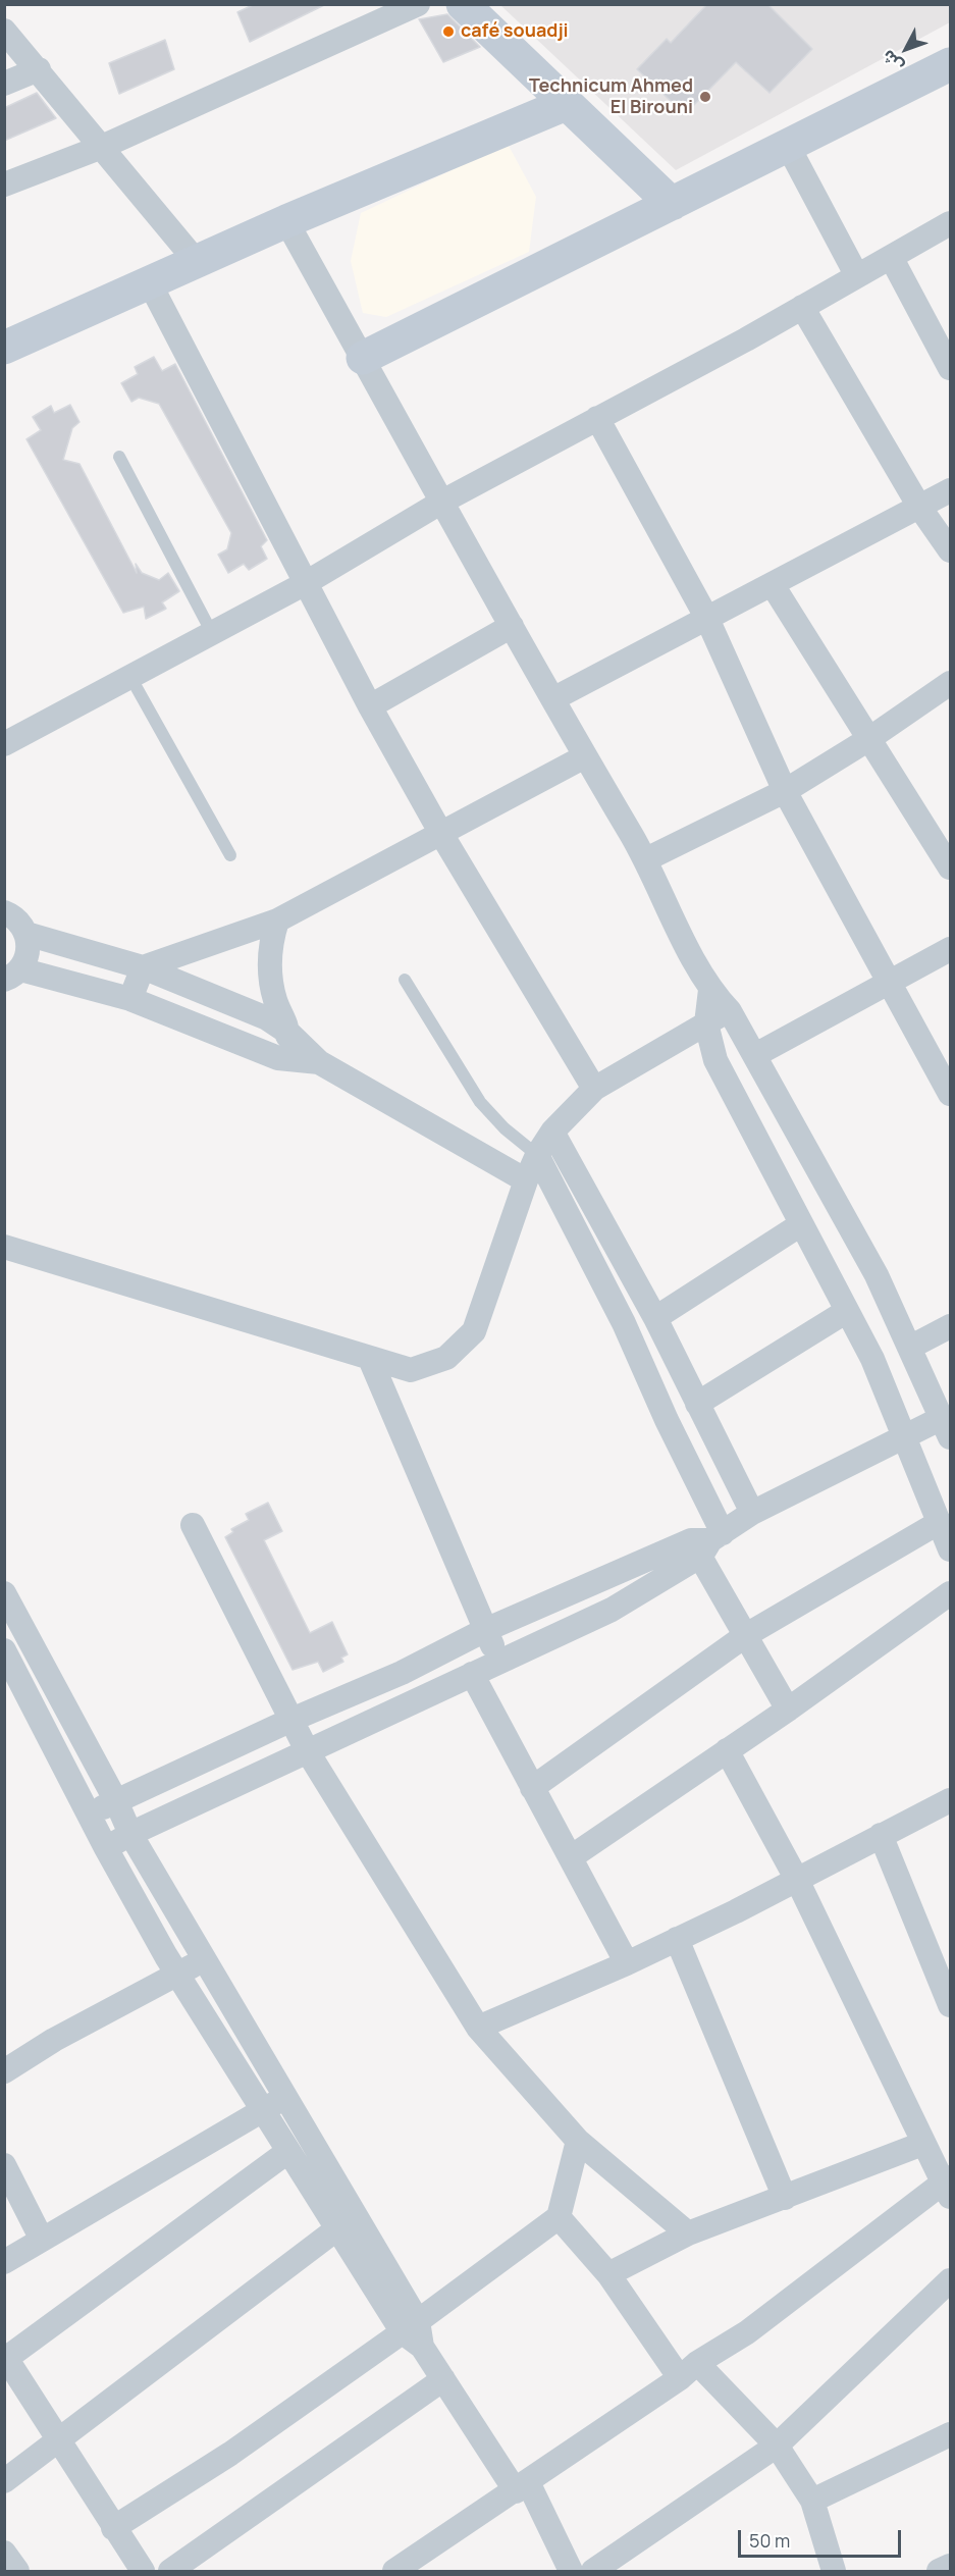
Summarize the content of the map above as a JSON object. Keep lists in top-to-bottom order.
{
  "places": ["café souadji", "Technicum Ahmed El Birouni"],
  "scale_bar": "50 m",
  "north": "bottom left"
}
